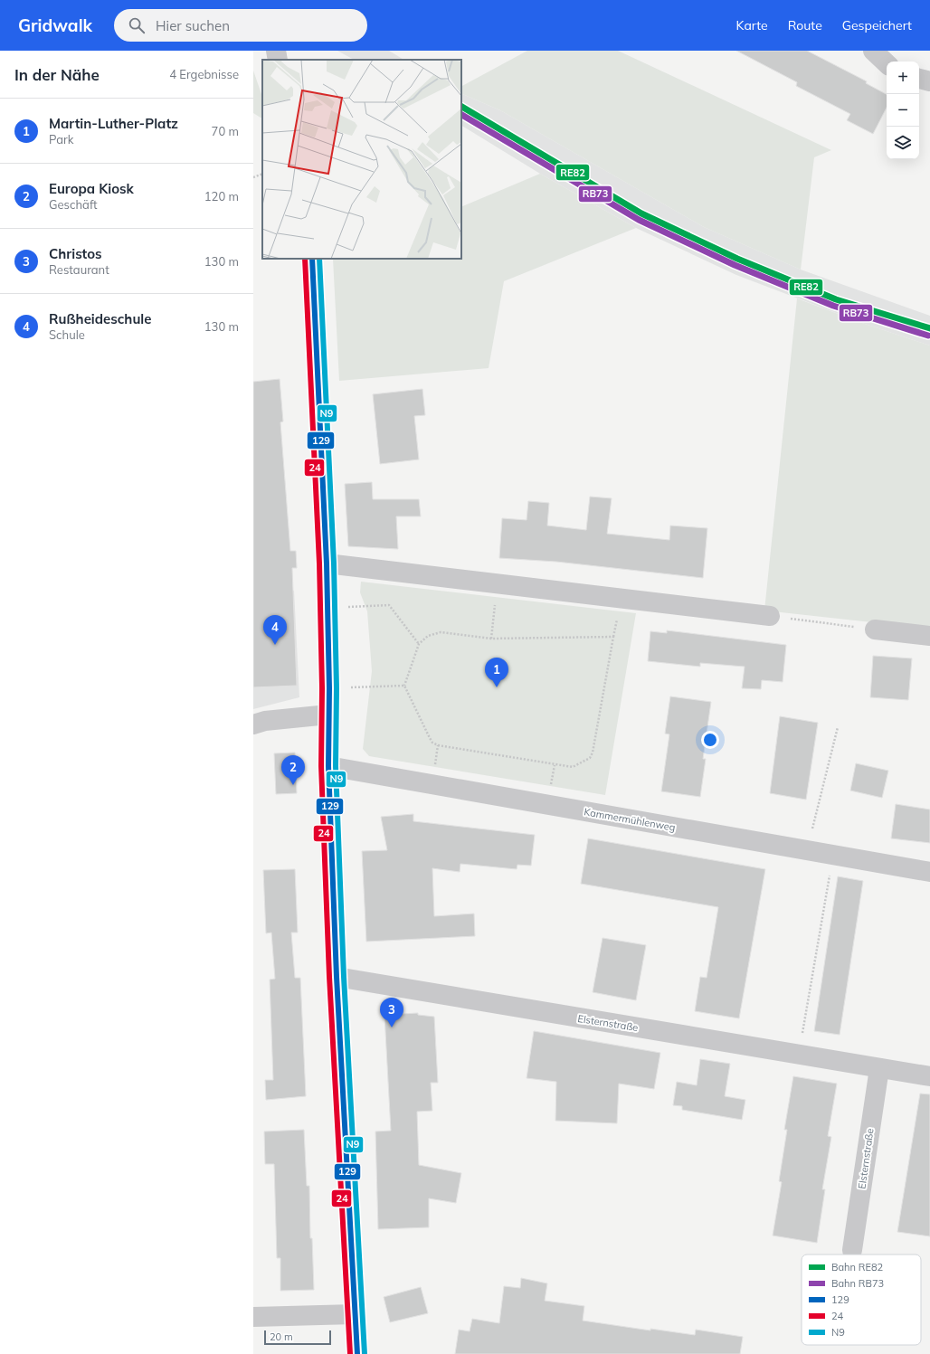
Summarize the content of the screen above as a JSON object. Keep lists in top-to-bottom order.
{
  "streets": {
    "street": ["Kammermühlenweg", "Elsternstraße"]
  },
  "lines": [
    "rail line RE82",
    "rail line RB73",
    "transit line 129",
    "transit line 24",
    "transit line N9"
  ],
  "legend": [
    "Bahn RE82",
    "Bahn RB73",
    "129",
    "24",
    "N9"
  ],
  "scale_bar": "20 m",
  "page": {
    "header": "Gridwalk",
    "search": "Hier suchen",
    "nav": ["Karte", "Route", "Gespeichert"],
    "heading": ["In der Nähe", "4 Ergebnisse"],
    "map_buttons": ["+", "−"],
    "list": [
      {
        "mark": "1",
        "name": "Martin-Luther-Platz",
        "note": "Park",
        "value": "70 m"
      },
      {
        "mark": "2",
        "name": "Europa Kiosk",
        "note": "Geschäft",
        "value": "120 m"
      },
      {
        "mark": "3",
        "name": "Christos",
        "note": "Restaurant",
        "value": "130 m"
      },
      {
        "mark": "4",
        "name": "Rußheideschule",
        "note": "Schule",
        "value": "130 m"
      }
    ],
    "pins": [
      "4",
      "1",
      "2",
      "3"
    ],
    "scale": "20 m"
  }
}
